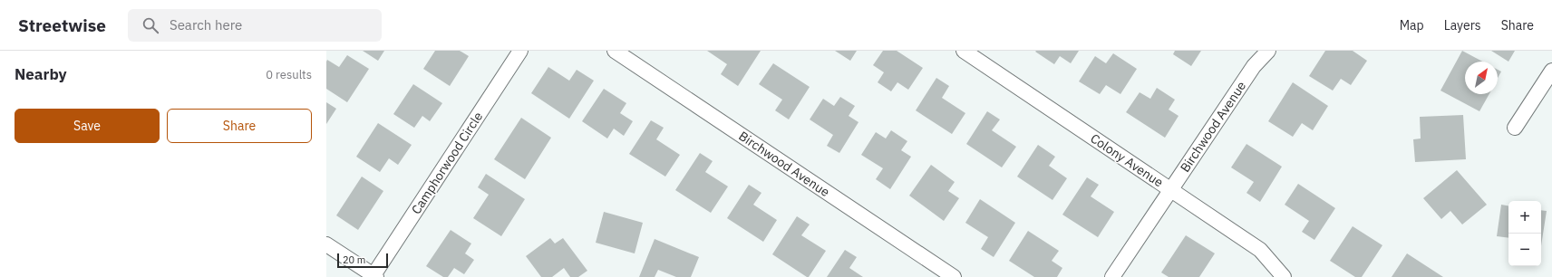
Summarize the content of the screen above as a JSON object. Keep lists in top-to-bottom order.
{
  "streets": {
    "street": ["Birchwood Avenue", "Colony Avenue", "Camphorwood Circle"]
  },
  "crossings": [
    ["Birchwood Avenue", "Colony Avenue"]
  ],
  "scale_bar": "20 m",
  "north": "top right",
  "page": {
    "header": "Streetwise",
    "search": "Search here",
    "nav": ["Map", "Layers", "Share"],
    "heading": ["Nearby", "0 results"],
    "buttons": ["Save", "Share"],
    "map_buttons": ["+", "−"],
    "scale": "20 m"
  }
}
